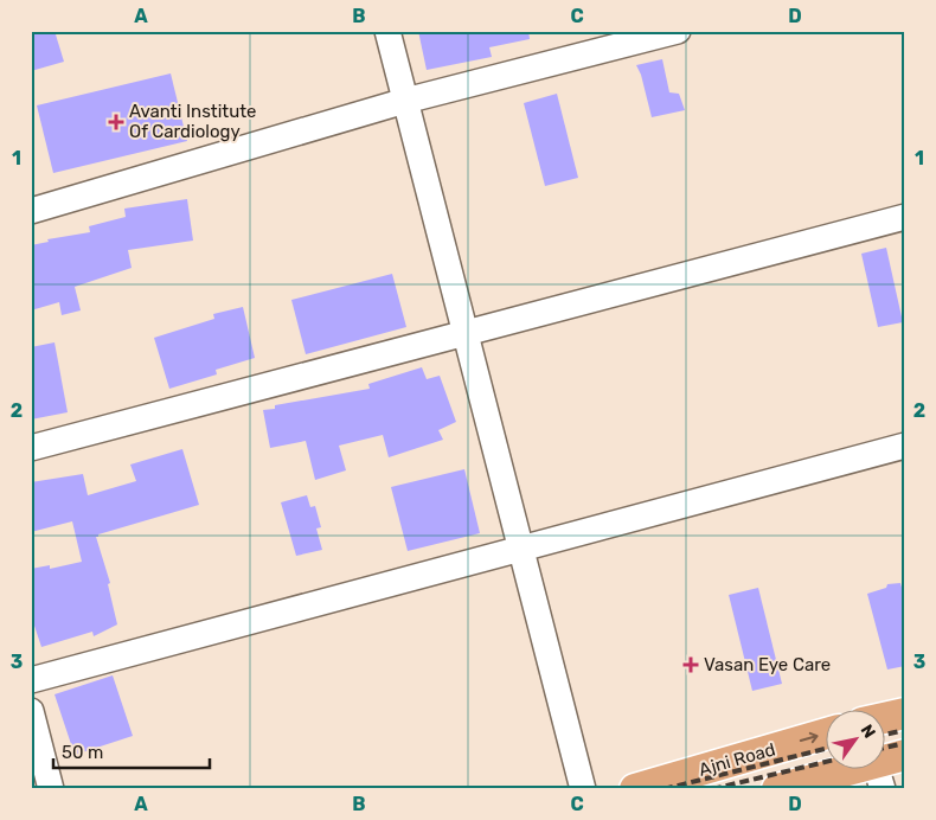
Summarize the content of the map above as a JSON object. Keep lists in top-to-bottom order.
{
  "streets": {
    "main road": ["Ajni Road"]
  },
  "places": {
    "health": ["Avanti Institute Of Cardiology", "Vasan Eye Care"]
  },
  "scale_bar": "50 m",
  "north": "top right",
  "grid": {
    "columns": [
      "A",
      "B",
      "C",
      "D"
    ],
    "rows": ["1", "2", "3"]
  }
}
